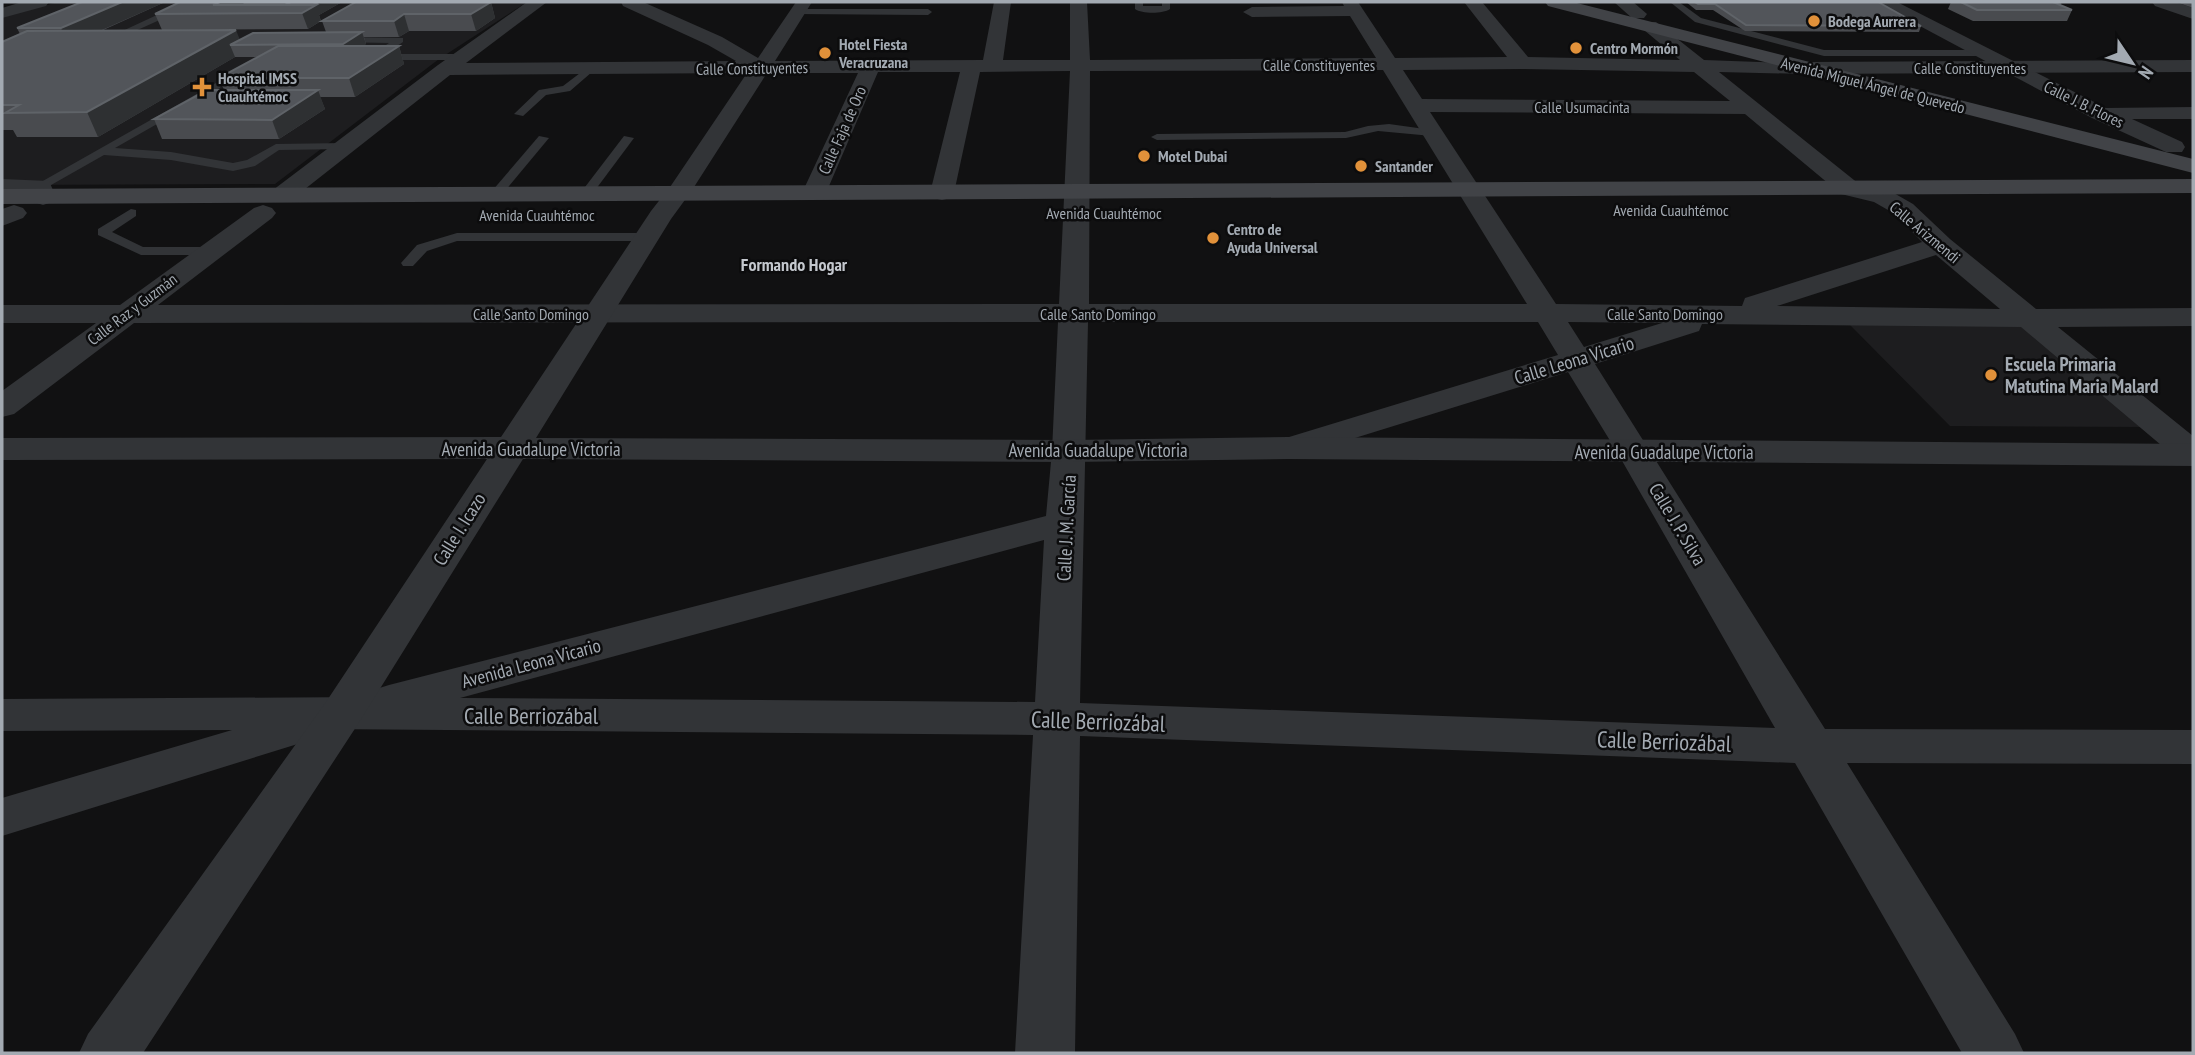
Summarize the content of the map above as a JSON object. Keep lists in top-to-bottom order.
{
  "streets": {
    "main road": ["Avenida Miguel Ángel de Quevedo", "Avenida Cuauhtémoc"],
    "street": [
      "Calle Constituyentes",
      "Calle J. B. Flores",
      "Calle Usumacinta",
      "Calle Faja de Oro",
      "Calle Arizmendi",
      "Calle Raz y Guzmán",
      "Calle Santo Domingo",
      "Calle Leona Vicario",
      "Avenida Guadalupe Victoria",
      "Calle J. P. Silva",
      "Calle J. M. García",
      "Calle I. Icazo",
      "Avenida Leona Vicario",
      "Calle Berriozábal"
    ]
  },
  "crossings": [
    ["Calle Constituyentes", "Avenida Miguel Ángel de Quevedo"],
    ["Calle Constituyentes", "Calle J. B. Flores"],
    ["Calle Constituyentes", "Calle Faja de Oro"],
    ["Calle Constituyentes", "Calle Arizmendi"],
    ["Calle Constituyentes", "Calle Raz y Guzmán"],
    ["Calle Constituyentes", "Calle J. P. Silva"],
    ["Calle Constituyentes", "Calle J. M. García"],
    ["Calle Constituyentes", "Calle I. Icazo"],
    ["Avenida Miguel Ángel de Quevedo", "Calle J. B. Flores"],
    ["Avenida Miguel Ángel de Quevedo", "Calle Arizmendi"],
    ["Calle Usumacinta", "Calle Arizmendi"],
    ["Calle Usumacinta", "Calle J. P. Silva"],
    ["Calle Faja de Oro", "Avenida Cuauhtémoc"],
    ["Avenida Cuauhtémoc", "Calle Arizmendi"],
    ["Avenida Cuauhtémoc", "Calle Raz y Guzmán"],
    ["Avenida Cuauhtémoc", "Calle J. P. Silva"],
    ["Avenida Cuauhtémoc", "Calle J. M. García"],
    ["Avenida Cuauhtémoc", "Calle I. Icazo"],
    ["Calle Arizmendi", "Calle Santo Domingo"],
    ["Calle Arizmendi", "Calle Leona Vicario"],
    ["Calle Arizmendi", "Avenida Guadalupe Victoria"],
    ["Calle Raz y Guzmán", "Calle Santo Domingo"],
    ["Calle Santo Domingo", "Calle Leona Vicario"],
    ["Calle Santo Domingo", "Calle J. P. Silva"],
    ["Calle Santo Domingo", "Calle J. M. García"],
    ["Calle Santo Domingo", "Calle I. Icazo"],
    ["Calle Leona Vicario", "Avenida Guadalupe Victoria"],
    ["Calle Leona Vicario", "Calle J. P. Silva"],
    ["Avenida Guadalupe Victoria", "Calle J. P. Silva"],
    ["Avenida Guadalupe Victoria", "Calle J. M. García"],
    ["Avenida Guadalupe Victoria", "Calle I. Icazo"],
    ["Calle J. P. Silva", "Calle Berriozábal"],
    ["Calle J. M. García", "Avenida Leona Vicario"],
    ["Calle J. M. García", "Calle Berriozábal"],
    ["Calle I. Icazo", "Avenida Leona Vicario"],
    ["Calle I. Icazo", "Calle Berriozábal"],
    ["Avenida Leona Vicario", "Calle Berriozábal"]
  ],
  "districts": ["Formando Hogar"],
  "places": {
    "other": [
      "Bodega Aurrera",
      "Centro Mormón",
      "Hotel Fiesta Veracruzana",
      "Motel Dubai",
      "Santander",
      "Centro de Ayuda Universal",
      "Escuela Primaria Matutina Maria Malard"
    ],
    "health": ["Hospital IMSS Cuauhtémoc"]
  },
  "north": "bottom right"
}
